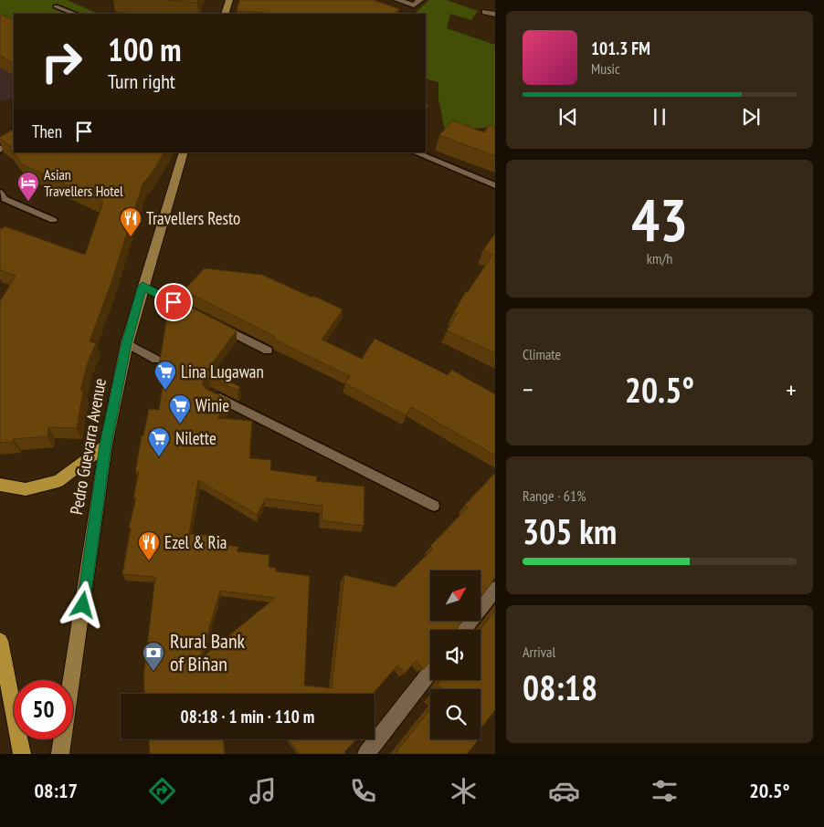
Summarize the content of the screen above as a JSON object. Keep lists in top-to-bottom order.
{
  "streets": {
    "main road": ["Pedro Guevarra Avenue"]
  },
  "places": {
    "hotel": ["Asian Travellers Hotel"],
    "restaurant": ["Travellers Resto", "Ezel & Ria"],
    "supermarket": ["Lina Lugawan", "Winie", "Nilette"],
    "bank": ["Rural Bank of Biñan"]
  },
  "north": "top right",
  "page": {
    "turn": ["100 m", "Turn right"],
    "song": ["101.3 FM", "Music"],
    "then": "Then",
    "tile": [
      ["43", "km/h"],
      "Climate",
      ["Range · 61%", "305 km"],
      ["Arrival", "08:18"]
    ],
    "heat": ["−", "20.5°", "+"],
    "limit": "50",
    "trip": "08:18 · 1 min · 110 m",
    "tabs": ["08:17", "20.5°"]
  }
}
